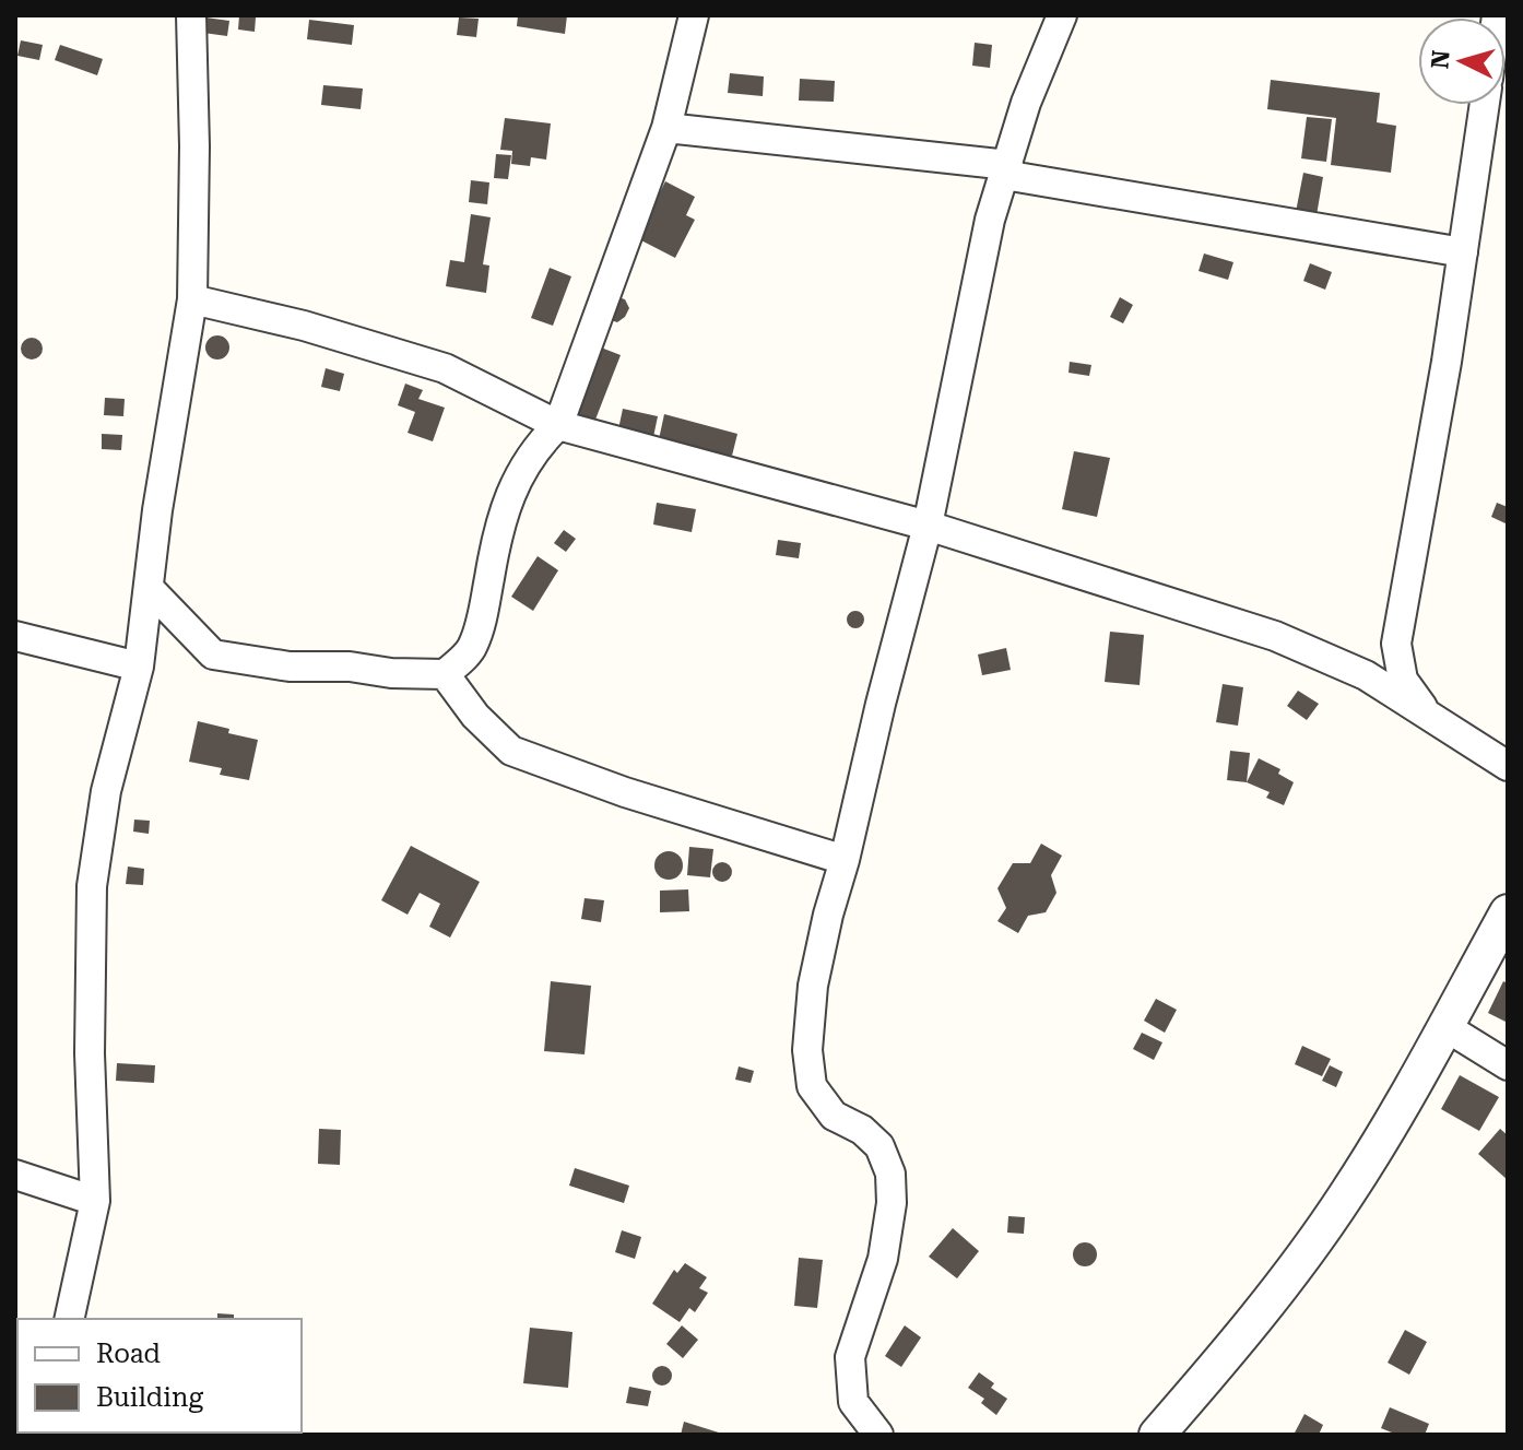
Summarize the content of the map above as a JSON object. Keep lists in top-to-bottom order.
{
  "legend": ["Road", "Building"],
  "north": "left"
}
